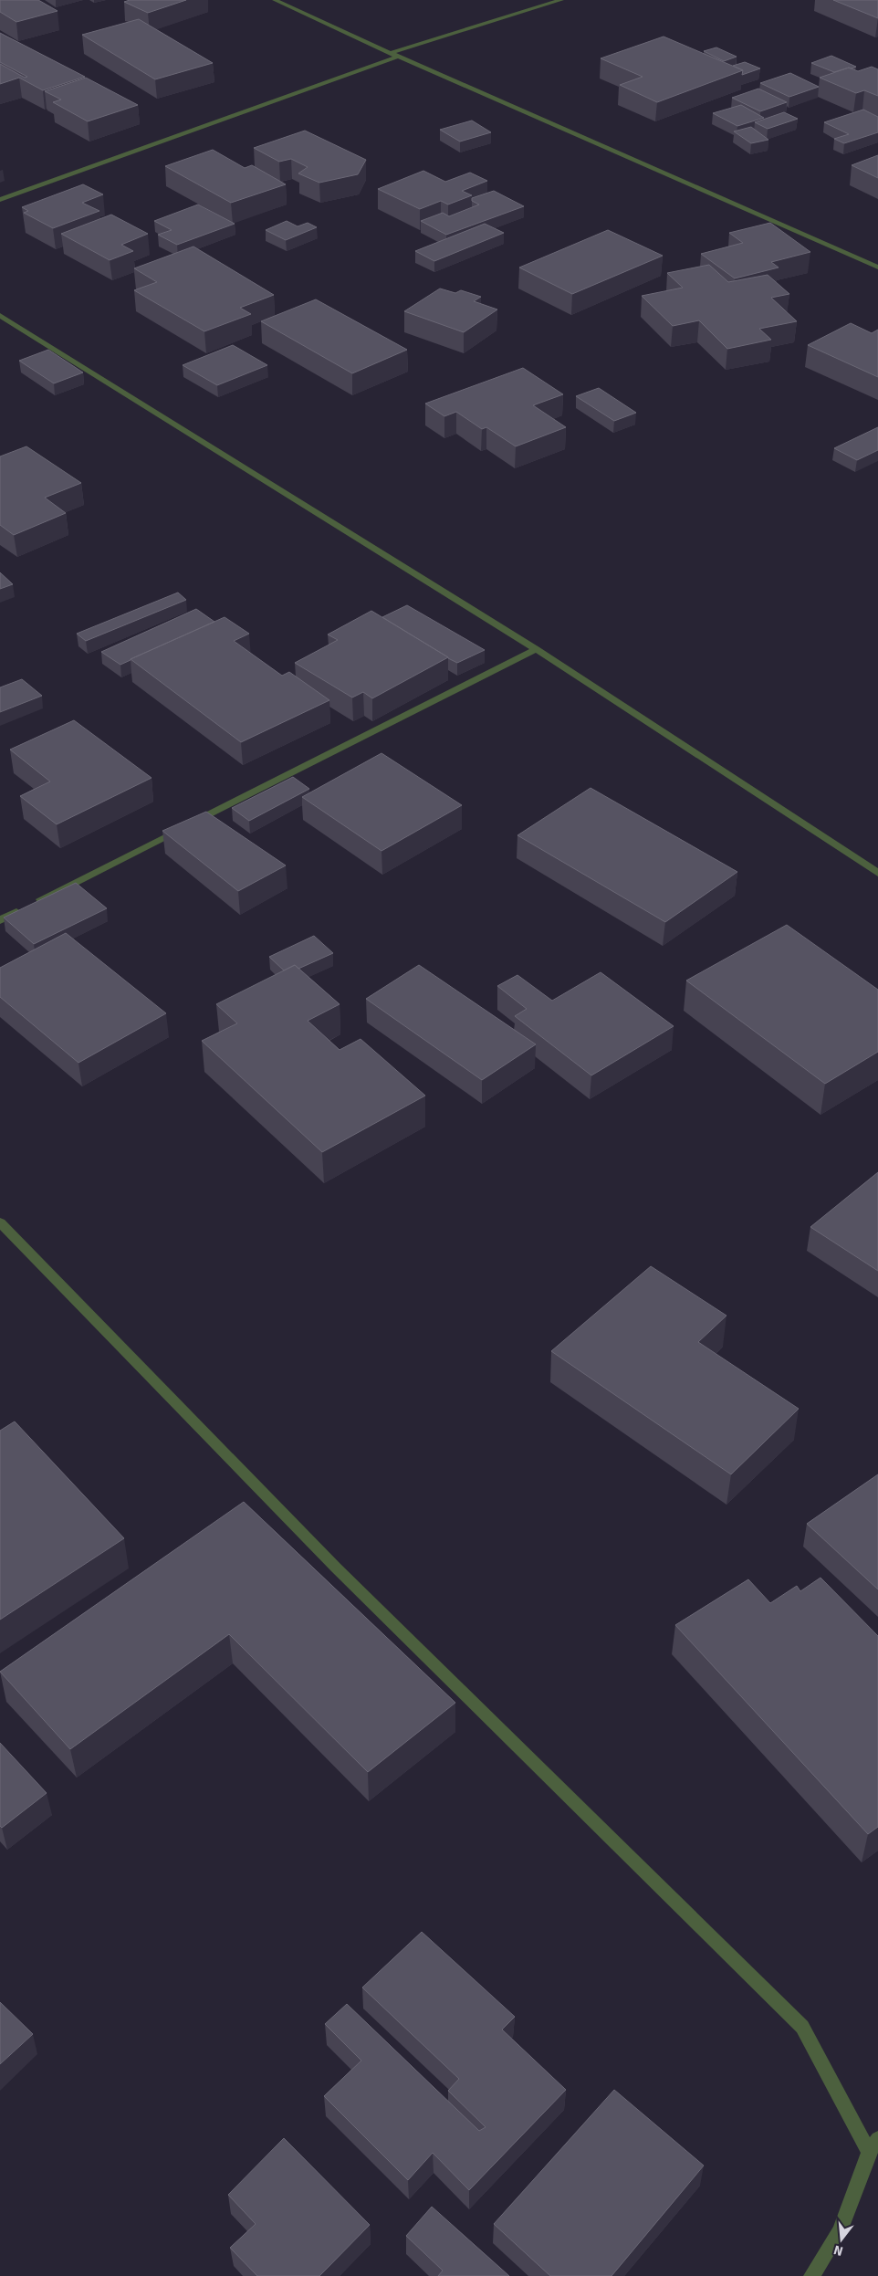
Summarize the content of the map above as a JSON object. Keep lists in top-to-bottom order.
{
  "north": "bottom"
}
